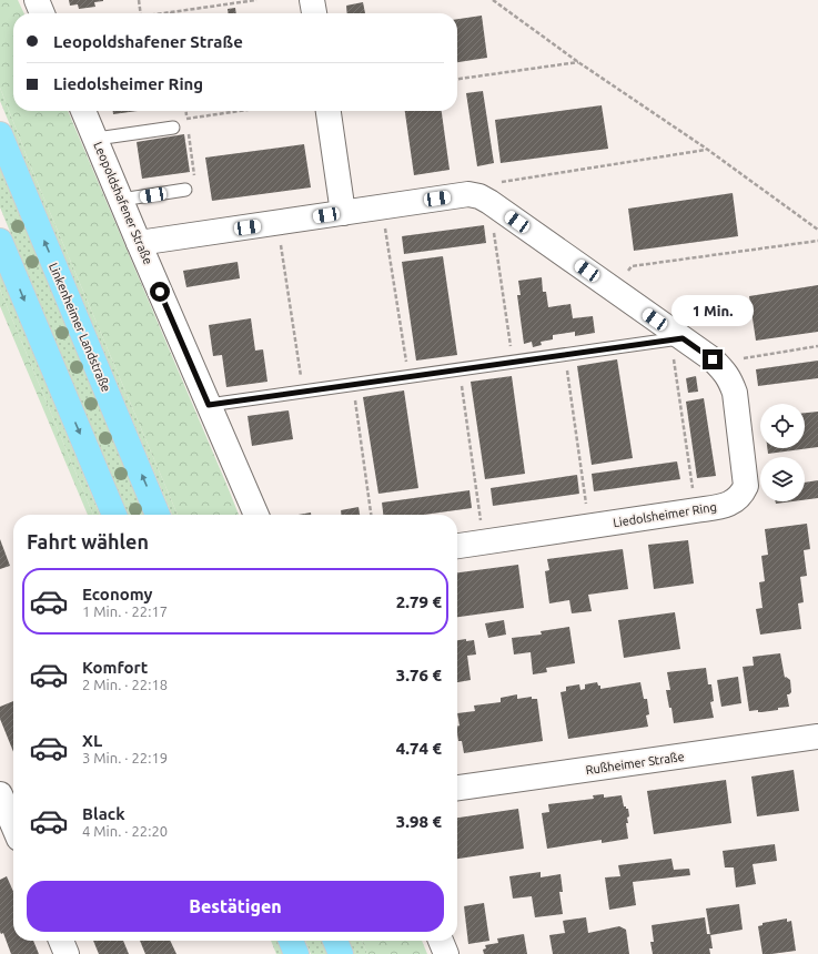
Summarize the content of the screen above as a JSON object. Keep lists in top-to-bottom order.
{
  "streets": {
    "main road": ["Linkenheimer Landstraße"],
    "street": ["Leopoldshafener Straße", "Liedolsheimer Ring", "Rußheimer Straße"]
  },
  "page": {
    "banner": ["Leopoldshafener Straße", "Liedolsheimer Ring"],
    "bubble": "1 Min.",
    "heading": "Fahrt wählen",
    "list": [
      {
        "name": "Economy",
        "note": "1 Min. · 22:17",
        "value": "2.79 €"
      },
      {
        "name": "Komfort",
        "note": "2 Min. · 22:18",
        "value": "3.76 €"
      },
      {
        "name": "XL",
        "note": "3 Min. · 22:19",
        "value": "4.74 €"
      },
      {
        "name": "Black",
        "note": "4 Min. · 22:20",
        "value": "3.98 €"
      }
    ],
    "buttons": "Bestätigen"
  }
}
